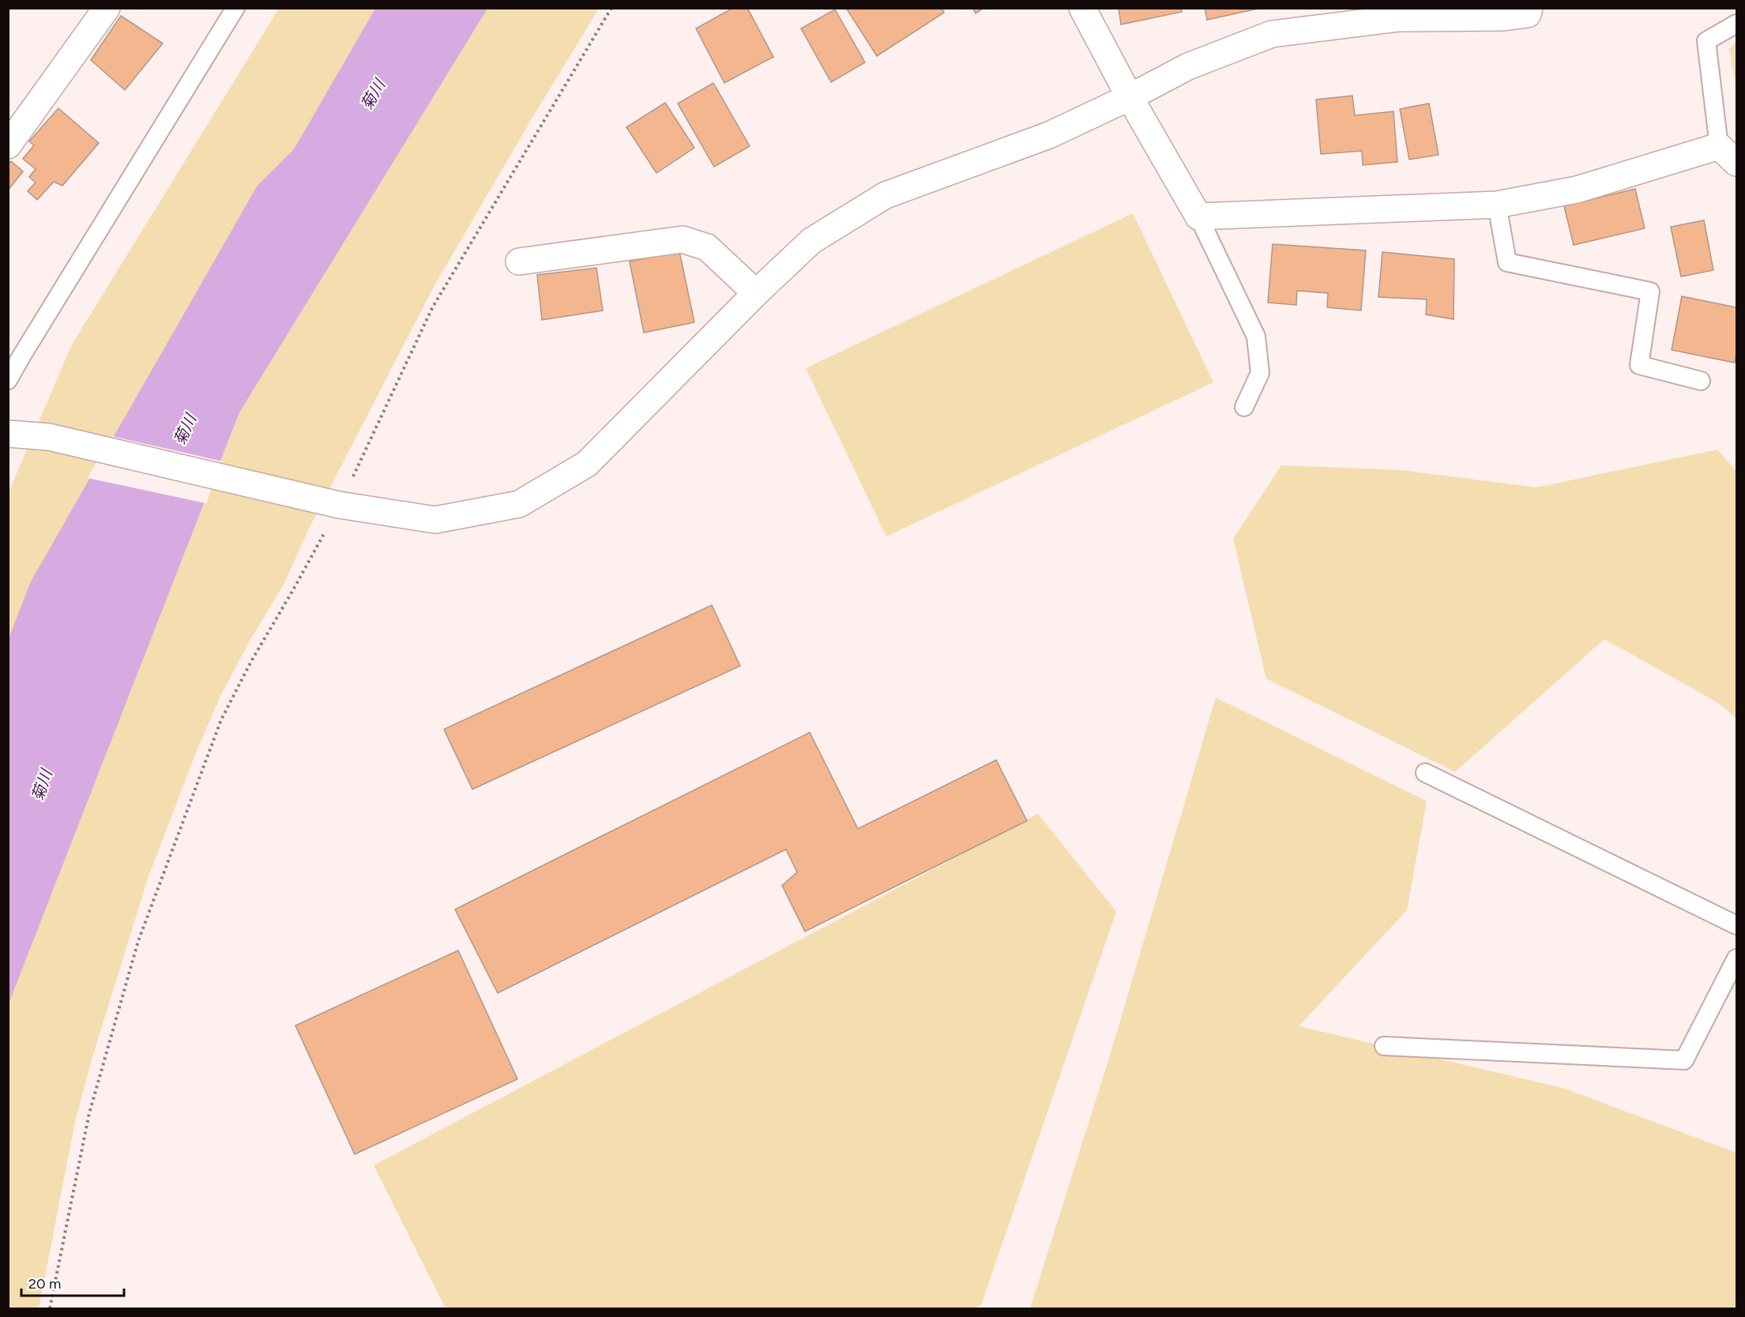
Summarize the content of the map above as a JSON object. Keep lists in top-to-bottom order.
{
  "water": ["菊川"],
  "scale_bar": "20 m"
}
